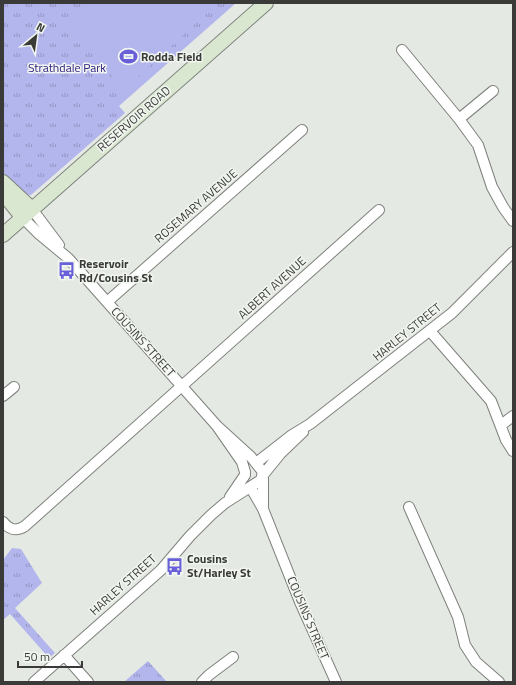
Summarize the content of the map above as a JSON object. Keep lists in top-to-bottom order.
{
  "streets": {
    "main road": ["RESERVOIR ROAD", "COUSINS STREET"],
    "street": ["ROSEMARY AVENUE", "ALBERT AVENUE", "HARLEY STREET"]
  },
  "crossings": [
    ["RESERVOIR ROAD", "COUSINS STREET"],
    ["ROSEMARY AVENUE", "COUSINS STREET"],
    ["ALBERT AVENUE", "COUSINS STREET"],
    ["HARLEY STREET", "COUSINS STREET"]
  ],
  "parks": ["Strathdale Park"],
  "places": {
    "sports": ["Rodda Field"],
    "bus stop": ["Reservoir Rd/Cousins St", "Cousins St/Harley St"]
  },
  "scale_bar": "50 m",
  "north": "top right"
}
